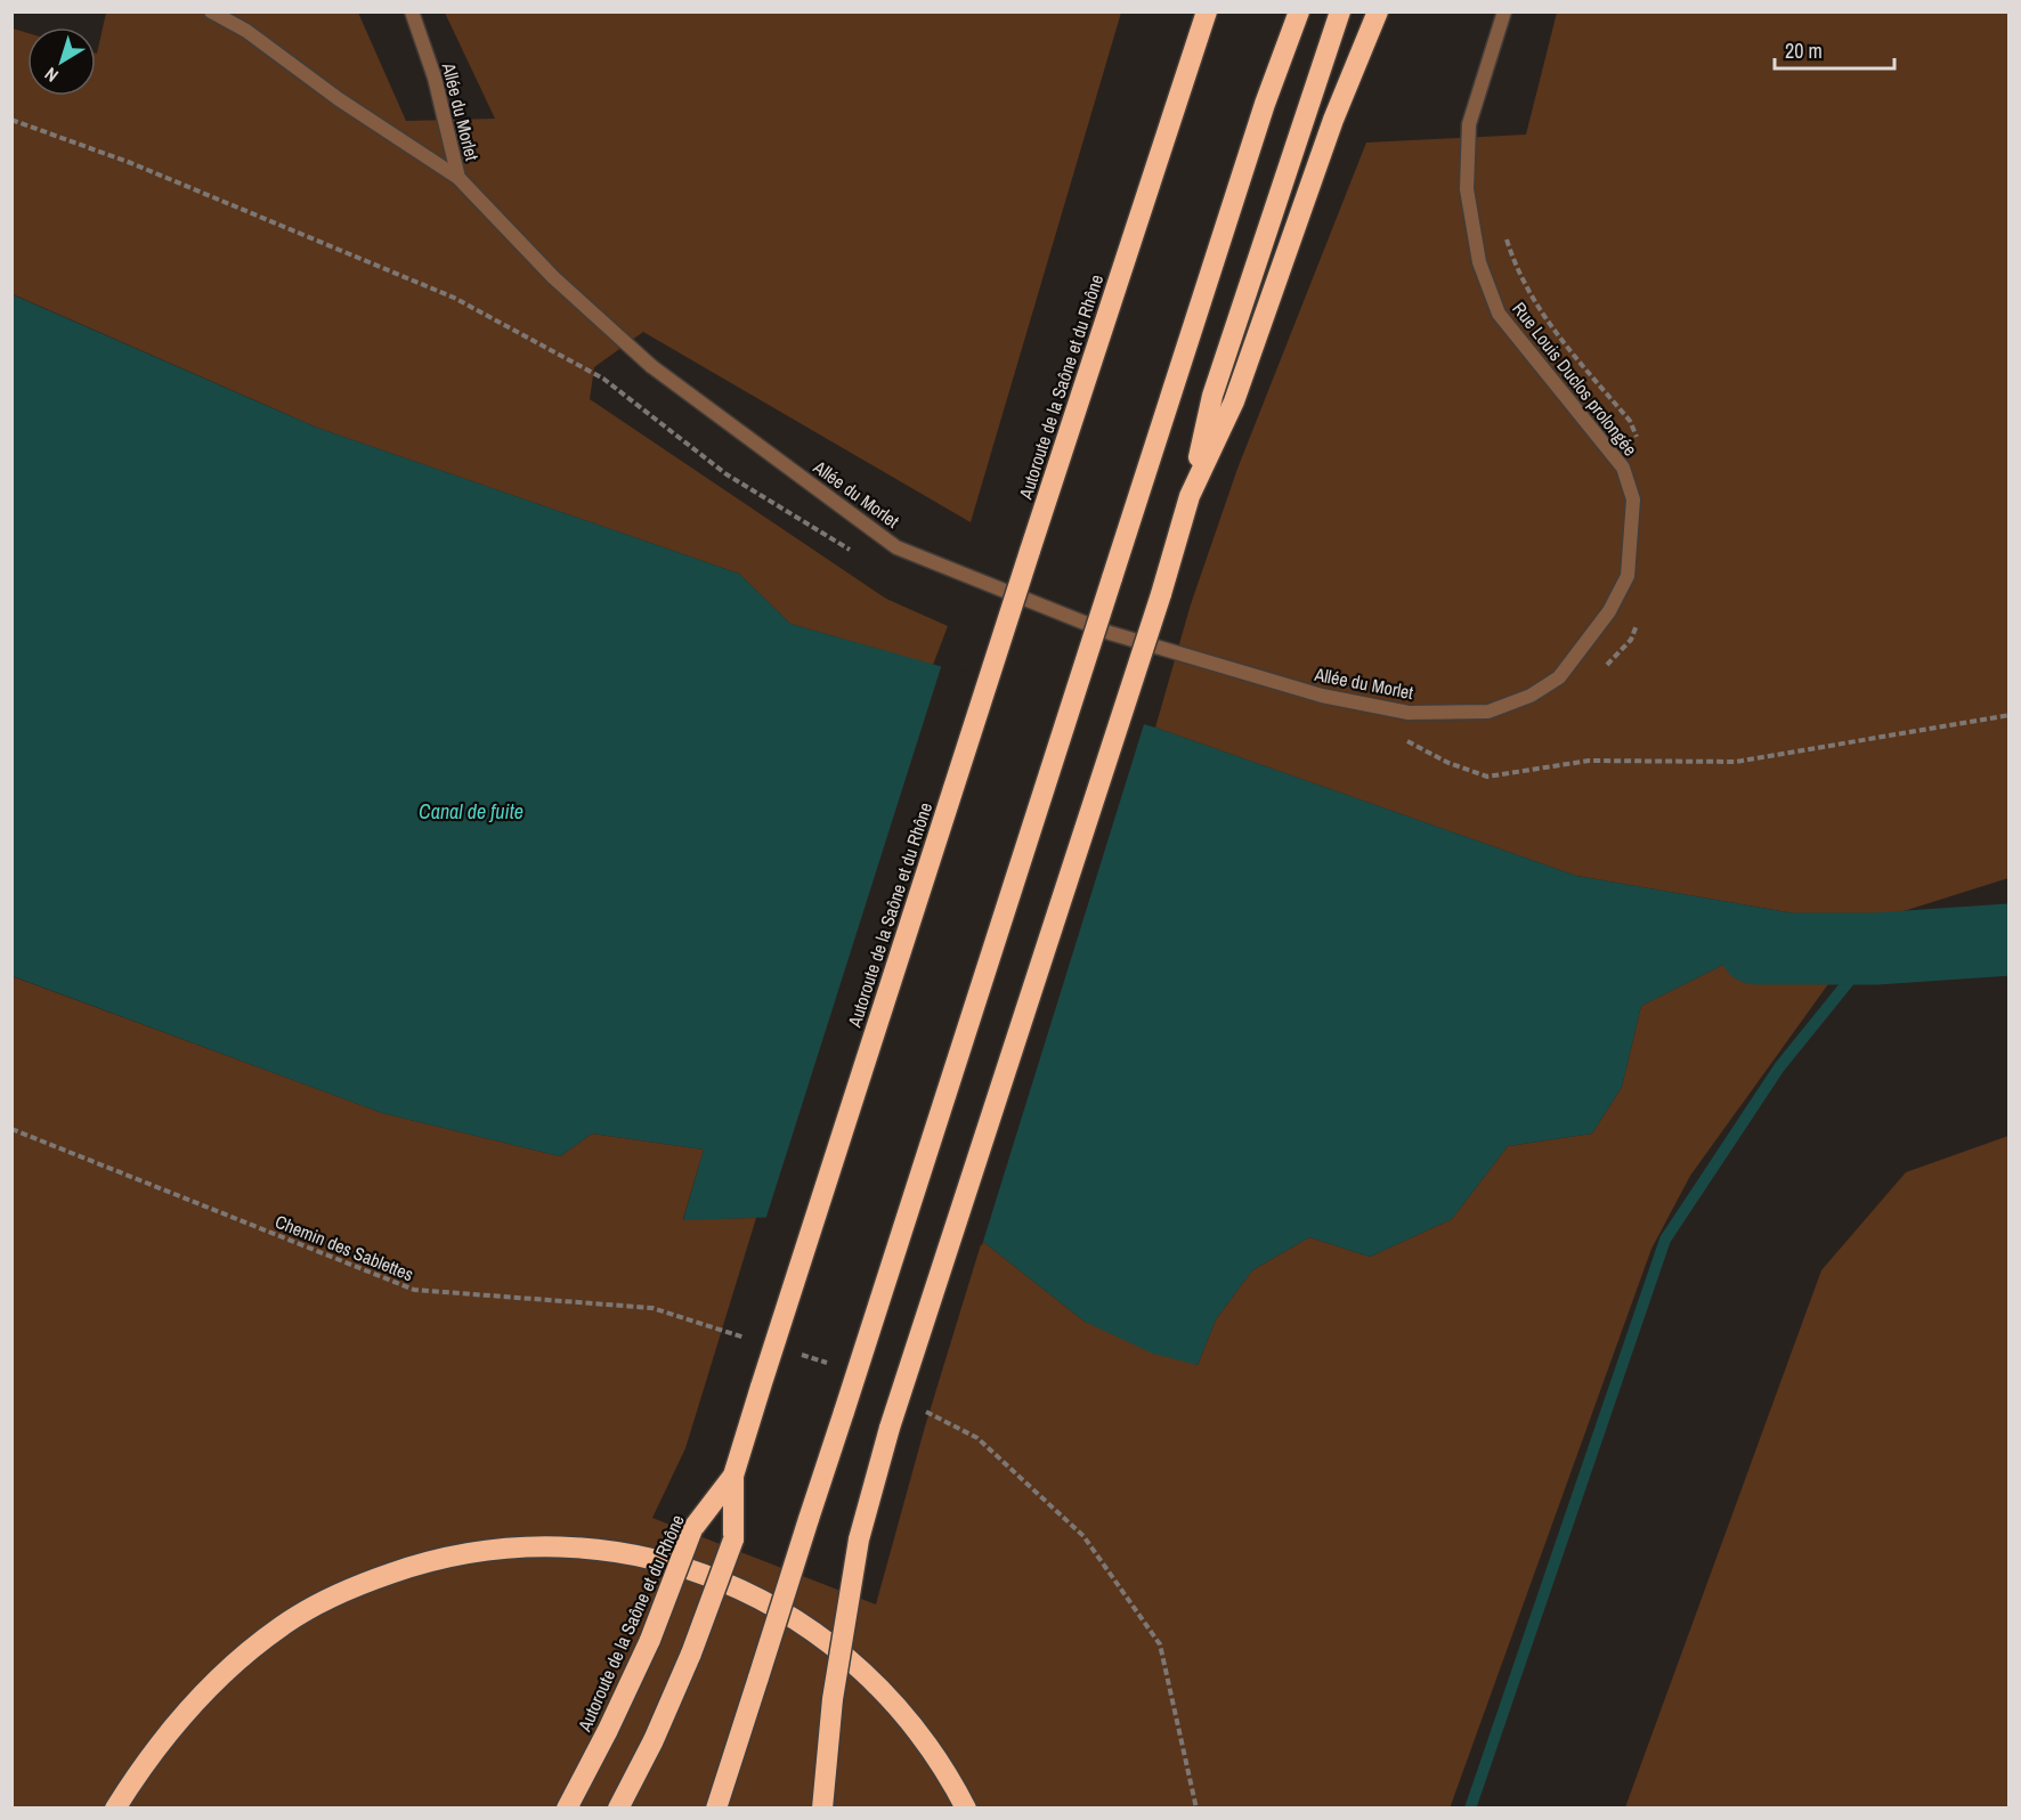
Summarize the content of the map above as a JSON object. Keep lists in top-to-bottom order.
{
  "streets": {
    "highway": ["Autoroute de la Saône et du Rhône"],
    "street": ["Allée du Morlet", "Rue Louis Duclos prolongée"],
    "path": ["Chemin des Sablettes"]
  },
  "crossings": [
    ["Allée du Morlet", "Rue Louis Duclos prolongée"]
  ],
  "water": ["Canal de fuite"],
  "scale_bar": "20 m",
  "north": "bottom left"
}
